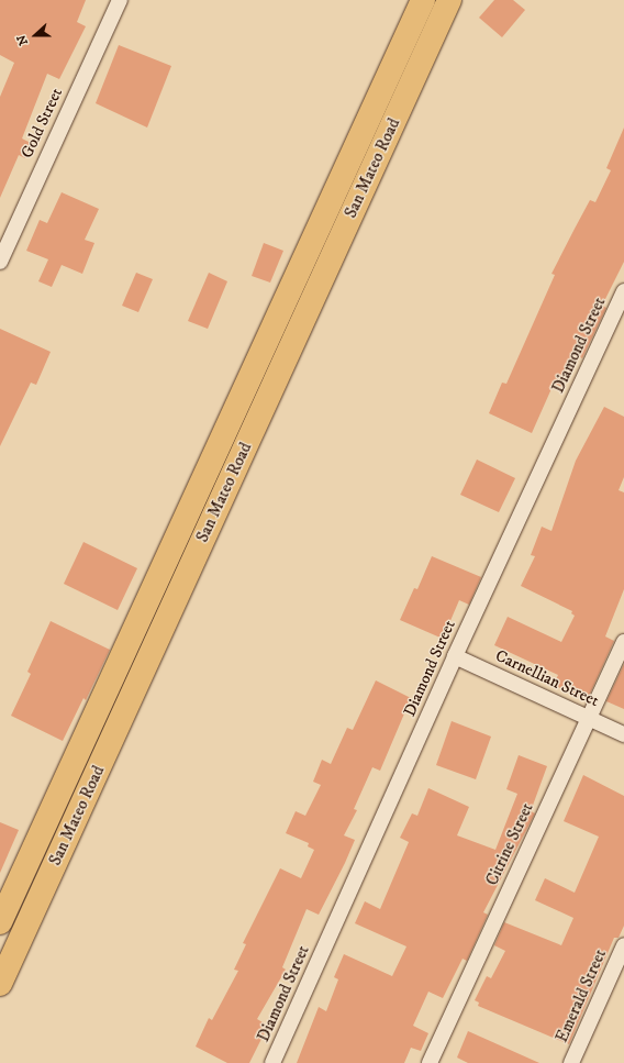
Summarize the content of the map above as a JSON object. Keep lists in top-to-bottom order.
{
  "streets": {
    "main road": ["San Mateo Road"],
    "street": [
      "Gold Street",
      "Diamond Street",
      "Carnellian Street",
      "Citrine Street",
      "Emerald Street"
    ]
  },
  "crossings": [
    ["Diamond Street", "Carnellian Street"],
    ["Carnellian Street", "Citrine Street"]
  ],
  "north": "left"
}
